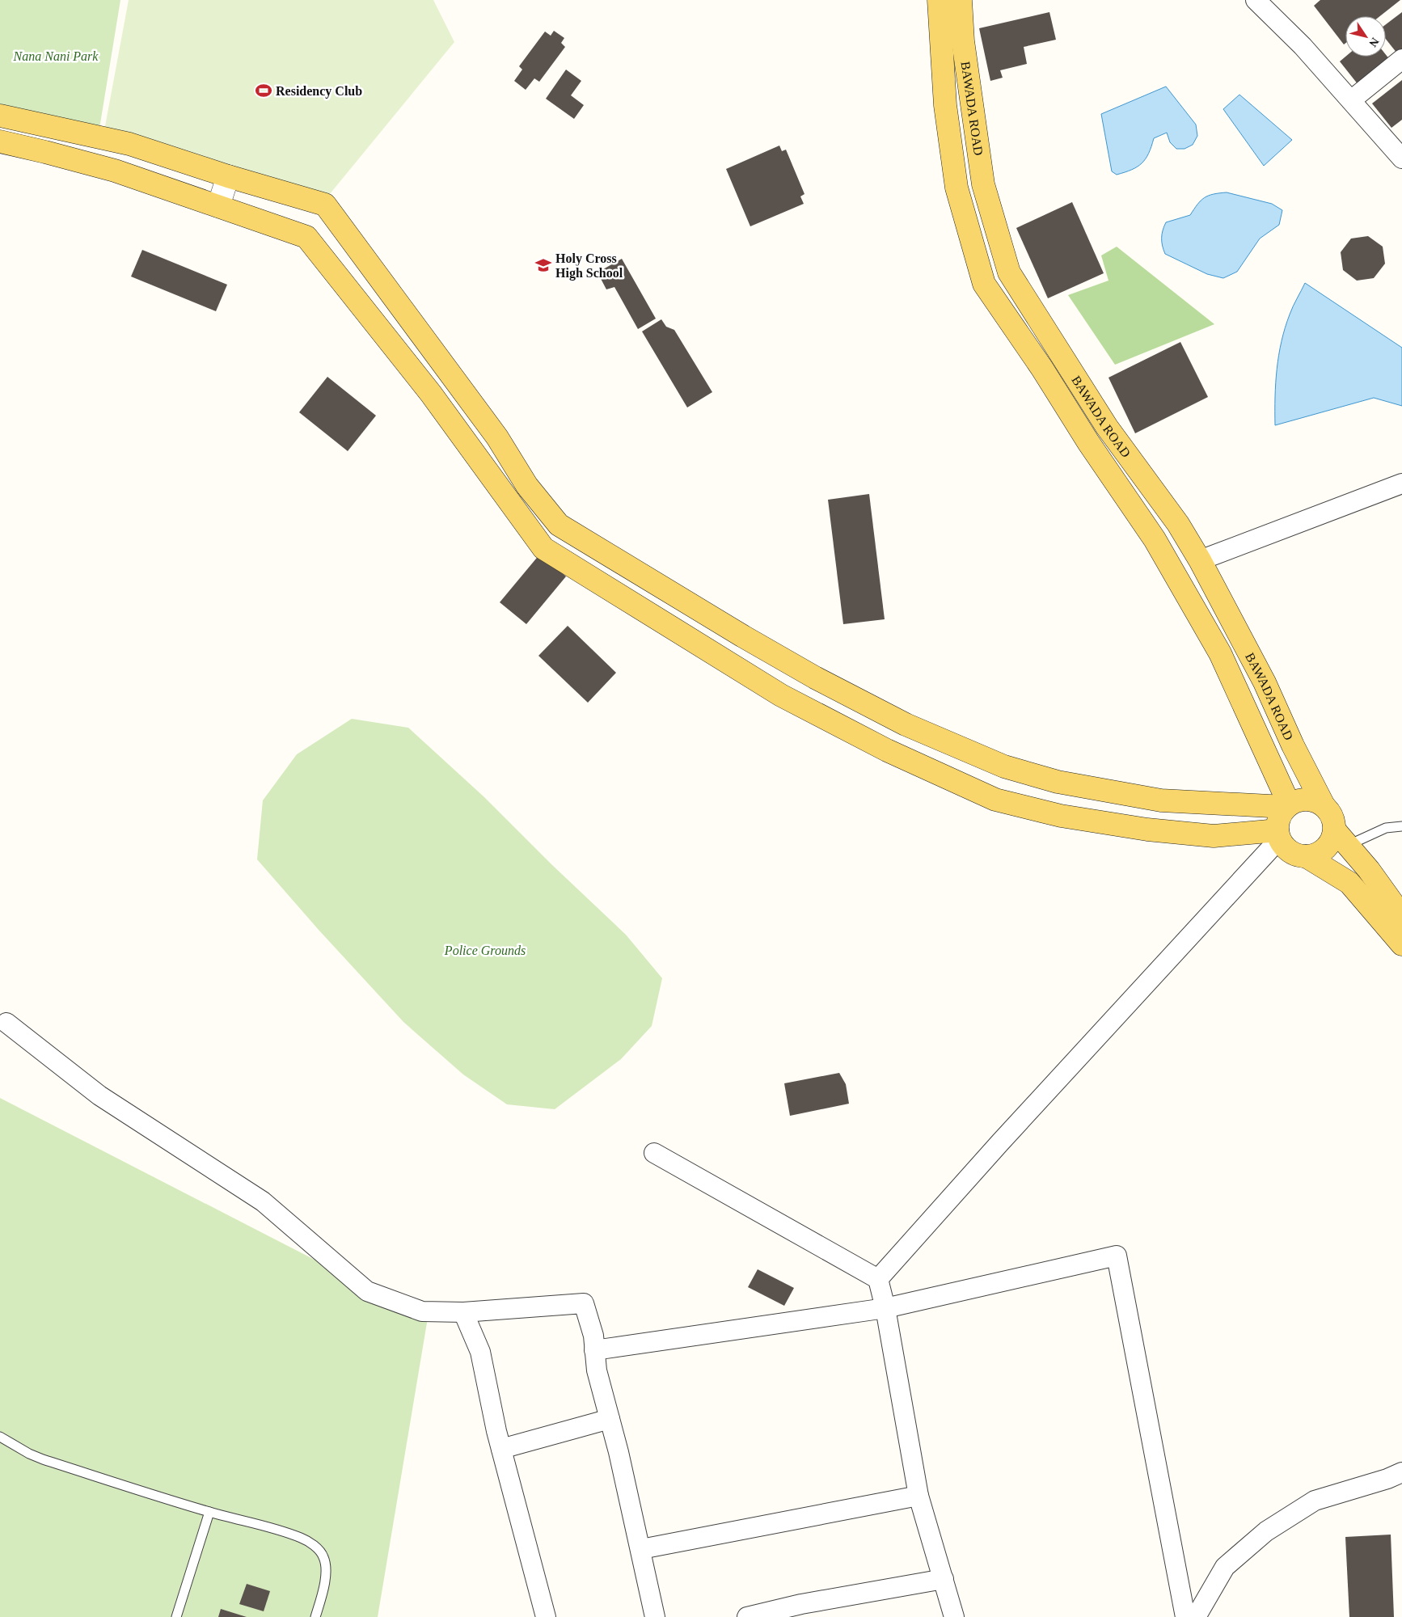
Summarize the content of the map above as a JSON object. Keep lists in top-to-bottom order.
{
  "streets": {
    "main road": ["BAWADA ROAD"]
  },
  "parks": ["Nana Nani Park", "Police Grounds"],
  "places": {
    "sports": ["Residency Club"],
    "school or university": ["Holy Cross High School"]
  },
  "north": "bottom right"
}
